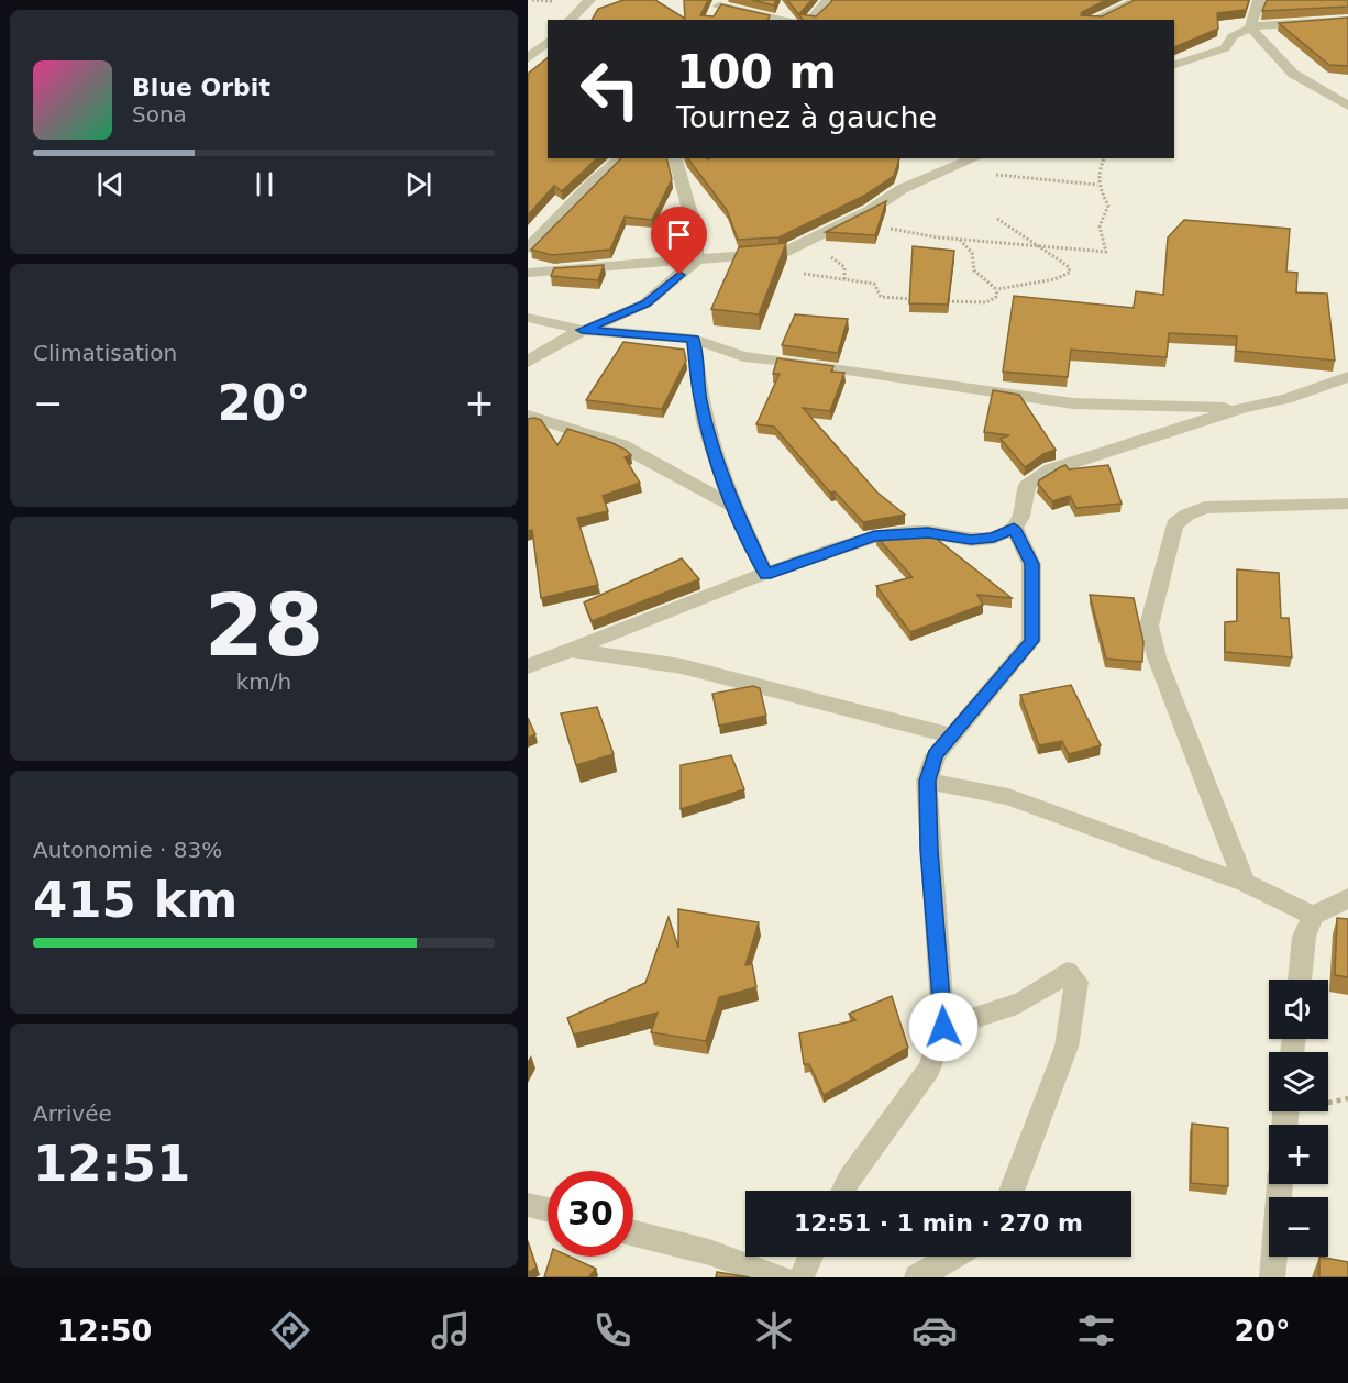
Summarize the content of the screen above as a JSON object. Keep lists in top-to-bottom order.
{
  "page": {
    "turn": ["100 m", "Tournez à gauche"],
    "song": ["Blue Orbit", "Sona"],
    "tile": [
      "Climatisation",
      ["28", "km/h"],
      ["Autonomie · 83%", "415 km"],
      ["Arrivée", "12:51"]
    ],
    "heat": ["−", "20°", "+"],
    "map_buttons": ["+", "−"],
    "limit": "30",
    "trip": "12:51 · 1 min · 270 m",
    "tabs": ["12:50", "20°"]
  }
}
